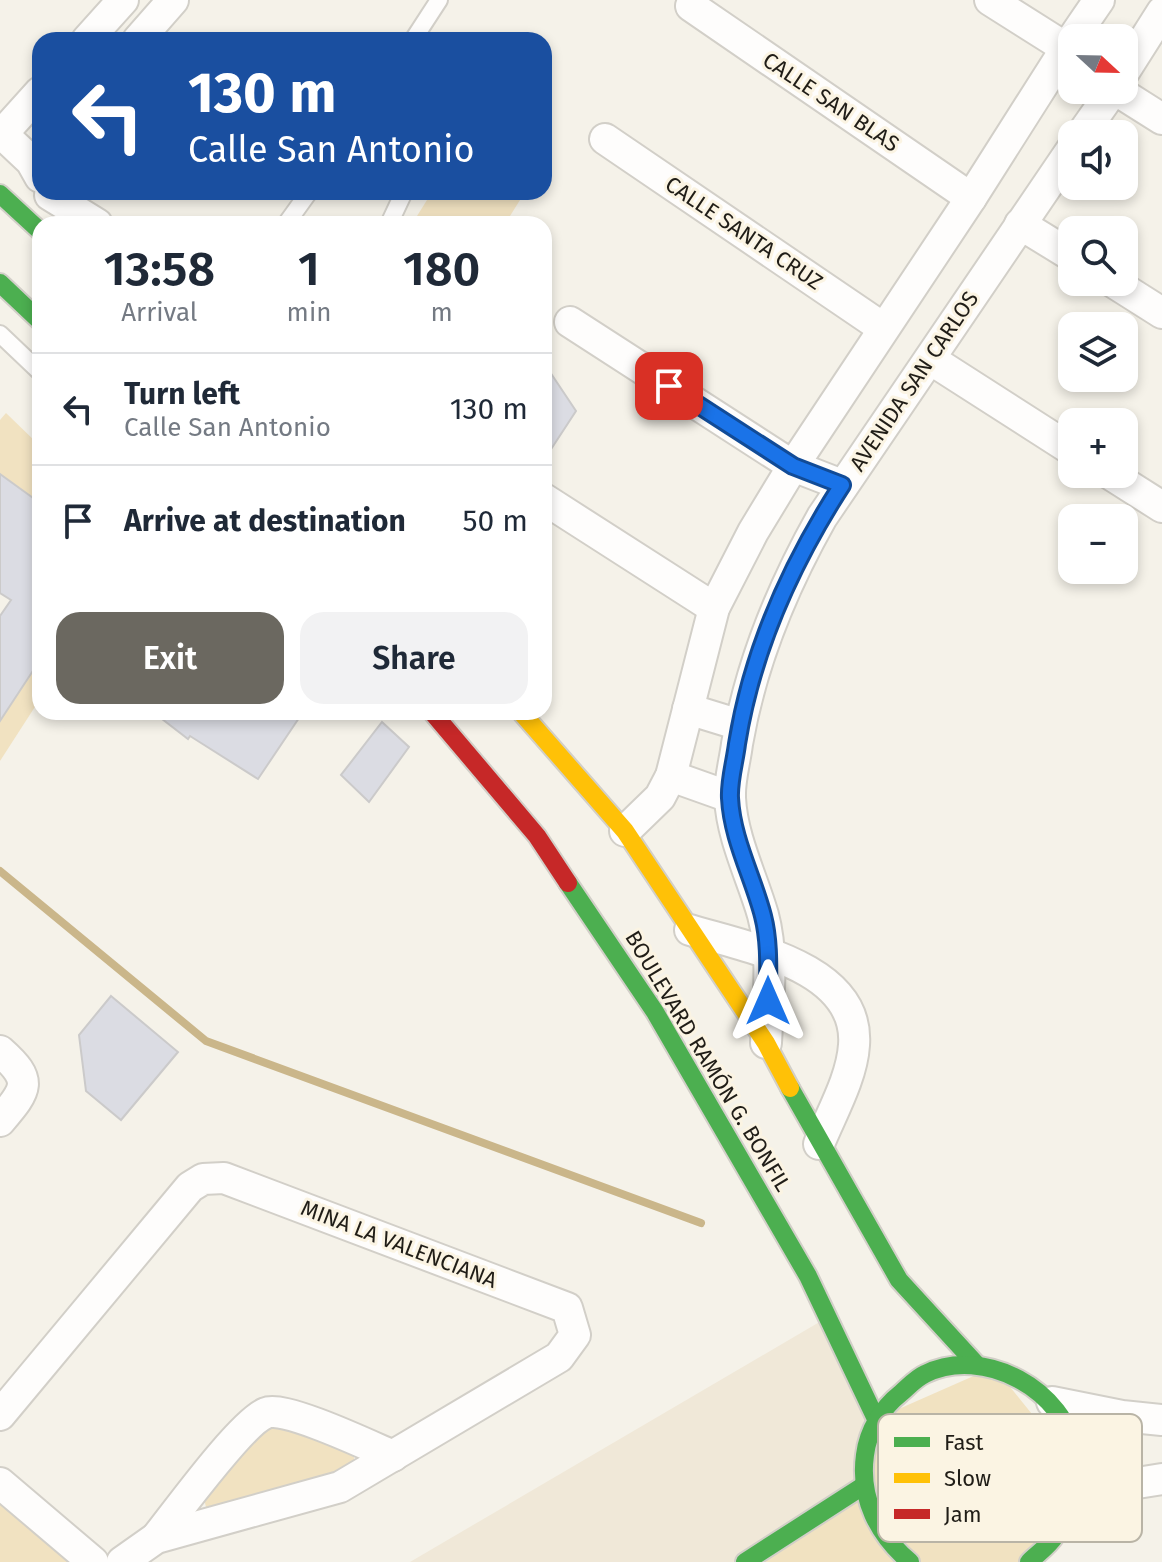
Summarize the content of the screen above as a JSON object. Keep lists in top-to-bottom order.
{
  "streets": {
    "main road": ["BOULEVARD RAMÓN G. BONFIL"],
    "street": [
      "CALLE SAN BLAS",
      "CALLE SANTA CRUZ",
      "AVENIDA SAN CARLOS",
      "MINA LA VALENCIANA"
    ]
  },
  "legend": ["Fast", "Slow", "Jam"],
  "north": "right",
  "page": {
    "map_buttons": ["+", "−"],
    "turn": ["130 m", "Calle San Antonio"],
    "eta": [
      "13:58",
      "Arrival",
      "1",
      "min",
      "180",
      "m"
    ],
    "list": [
      {
        "name": "Turn left",
        "note": "Calle San Antonio",
        "value": "130 m"
      },
      {
        "name": "Arrive at destination",
        "value": "50 m"
      }
    ],
    "buttons": ["Exit", "Share"]
  }
}
